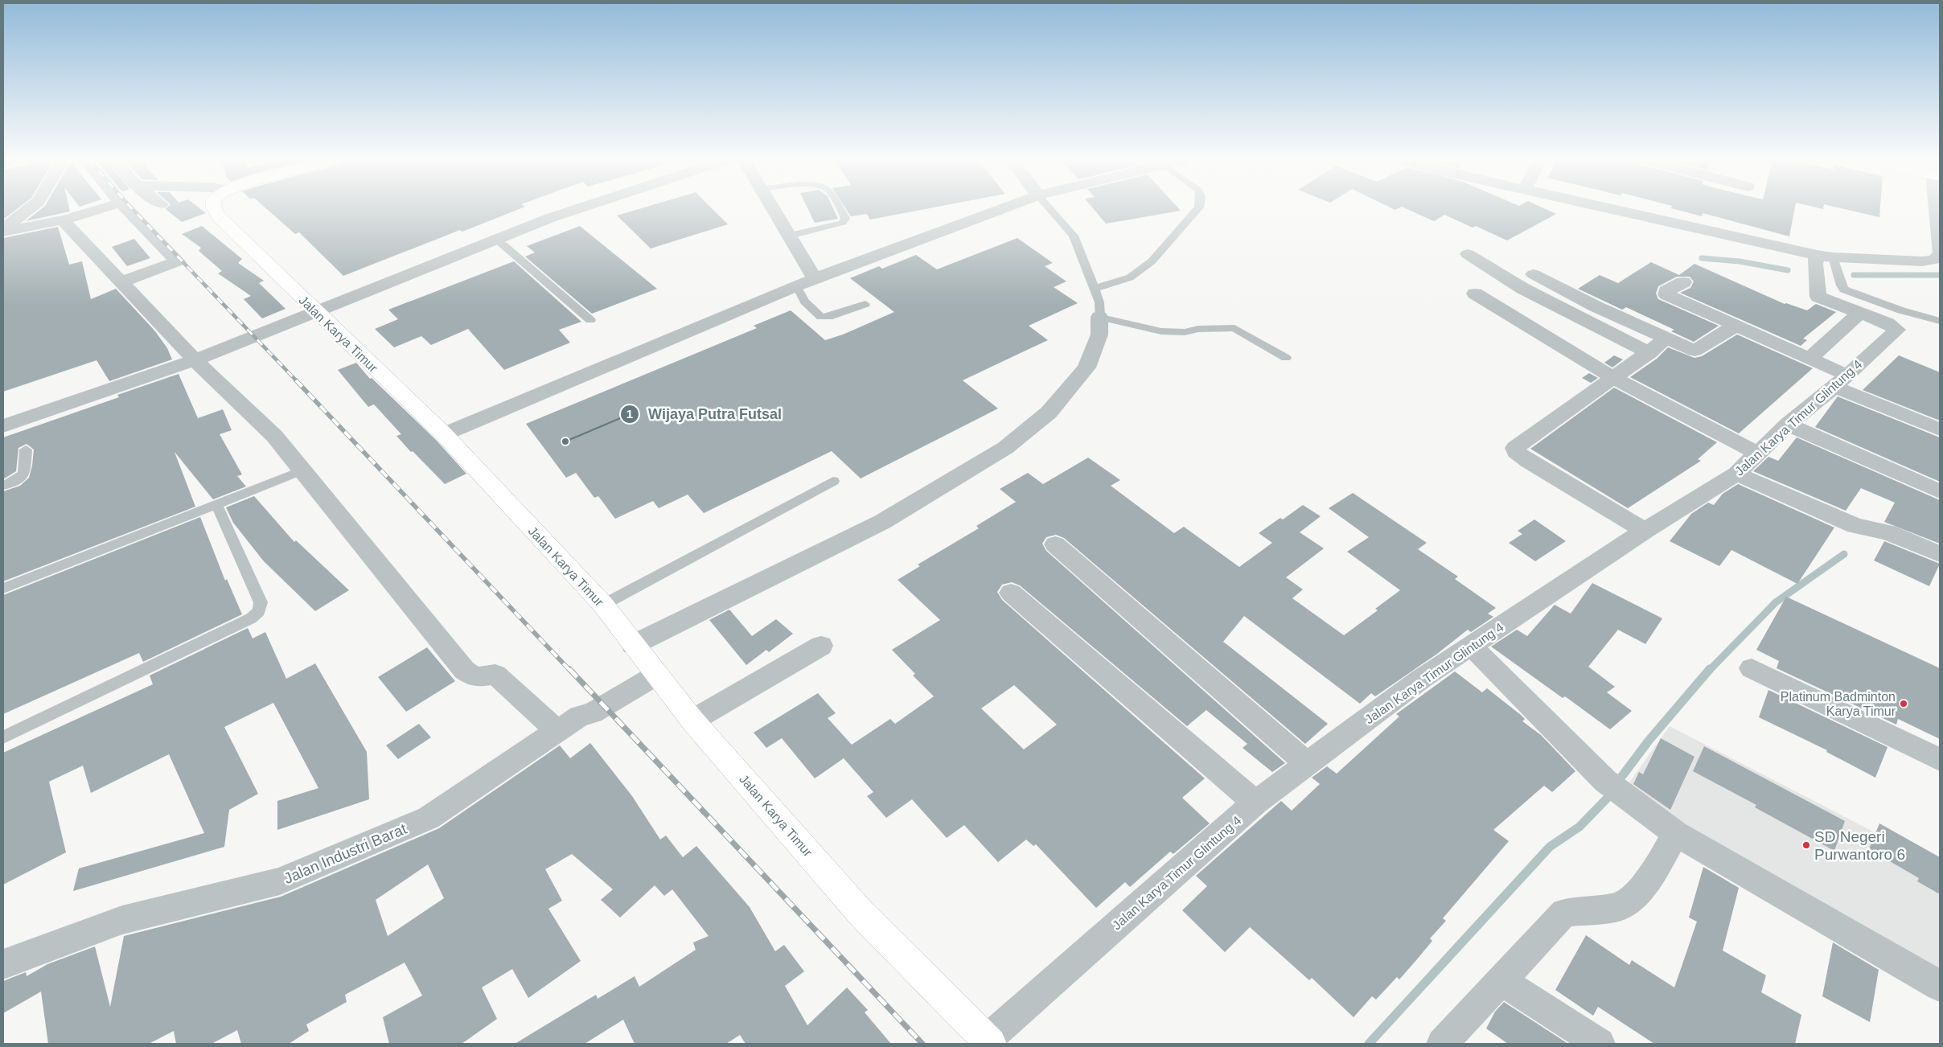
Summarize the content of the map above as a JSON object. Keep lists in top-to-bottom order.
{
  "streets": {
    "main road": ["Jalan Karya Timur"],
    "street": ["Jalan Karya Timur Glintung 4", "Jalan Industri Barat"]
  },
  "crossings": [
    ["Jalan Karya Timur", "Jalan Karya Timur Glintung 4"],
    ["Jalan Karya Timur", "Jalan Industri Barat"]
  ],
  "places": ["Wijaya Putra Futsal", "Platinum Badminton Karya Timur", "SD Negeri Purwantoro 6"]
}
